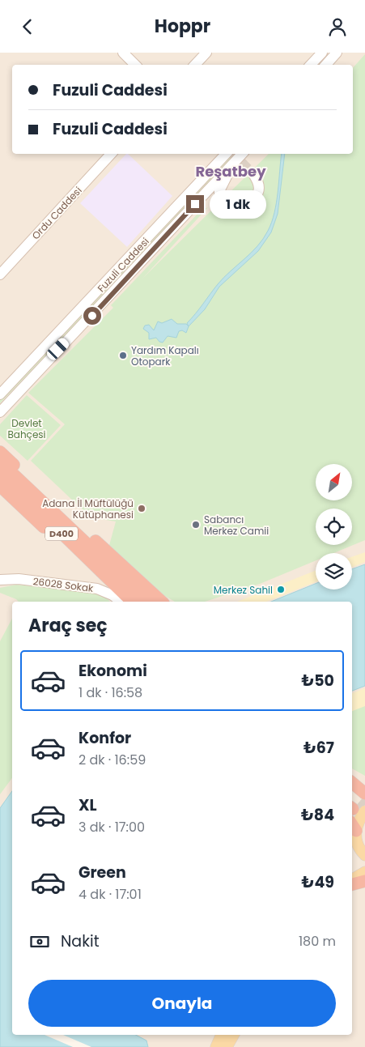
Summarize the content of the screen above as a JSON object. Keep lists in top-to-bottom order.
{
  "streets": {
    "highway": ["D400"],
    "main road": ["Ordu Caddesi", "Fuzuli Caddesi", "26028 Sokak"]
  },
  "crossings": [
    ["D400", "26028 Sokak"]
  ],
  "districts": ["Reşatbey"],
  "parks": ["Devlet Bahçesi"],
  "places": [
    "Yardım Kapalı Otopark",
    "Adana İl Müftülüğü Kütüphanesi",
    "Sabancı Merkez Camii",
    "Merkez Sahil"
  ],
  "north": "top right",
  "page": {
    "header": "Hoppr",
    "banner": ["Fuzuli Caddesi", "Fuzuli Caddesi"],
    "bubble": "1 dk",
    "heading": "Araç seç",
    "list": [
      {
        "name": "Ekonomi",
        "note": "1 dk · 16:58",
        "value": "₺50"
      },
      {
        "name": "Konfor",
        "note": "2 dk · 16:59",
        "value": "₺67"
      },
      {
        "name": "XL",
        "note": "3 dk · 17:00",
        "value": "₺84"
      },
      {
        "name": "Green",
        "note": "4 dk · 17:01",
        "value": "₺49"
      }
    ],
    "pay": ["Nakit", "180 m"],
    "buttons": "Onayla"
  }
}
